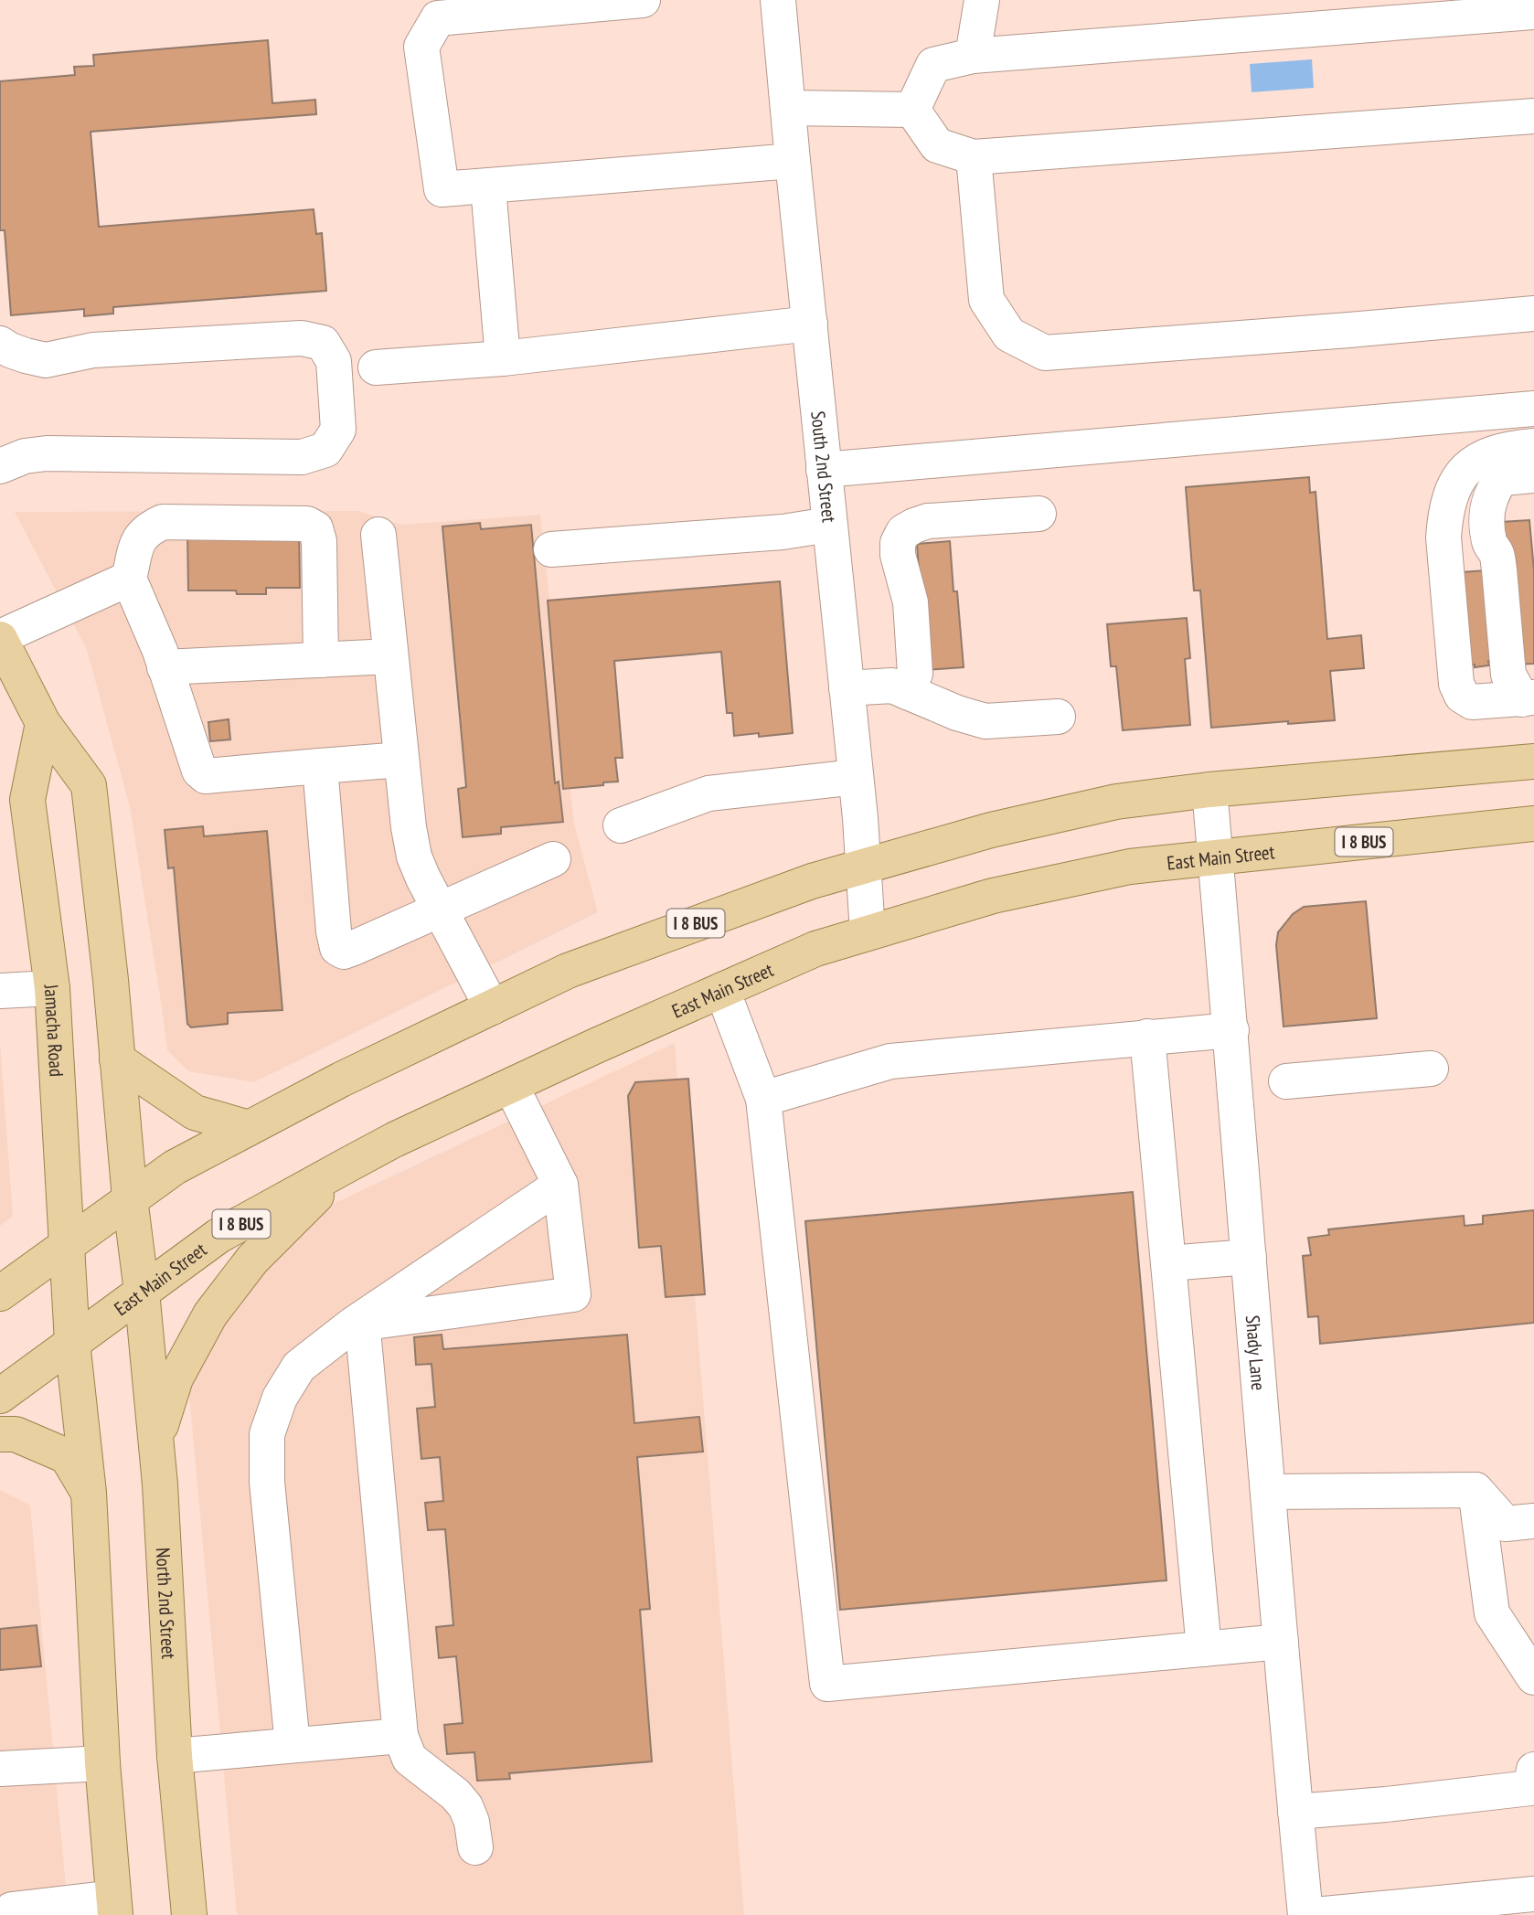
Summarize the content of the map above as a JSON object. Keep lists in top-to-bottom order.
{
  "streets": {
    "main road": [
      "I 8 BUS",
      "East Main Street",
      "Jamacha Road",
      "North 2nd Street"
    ],
    "street": ["South 2nd Street", "Shady Lane"]
  },
  "crossings": [
    ["South 2nd Street", "I 8 BUS"],
    ["South 2nd Street", "East Main Street"],
    ["I 8 BUS", "Jamacha Road"],
    ["I 8 BUS", "Shady Lane"],
    ["East Main Street", "Jamacha Road"],
    ["East Main Street", "Shady Lane"],
    ["East Main Street", "North 2nd Street"]
  ]
}
